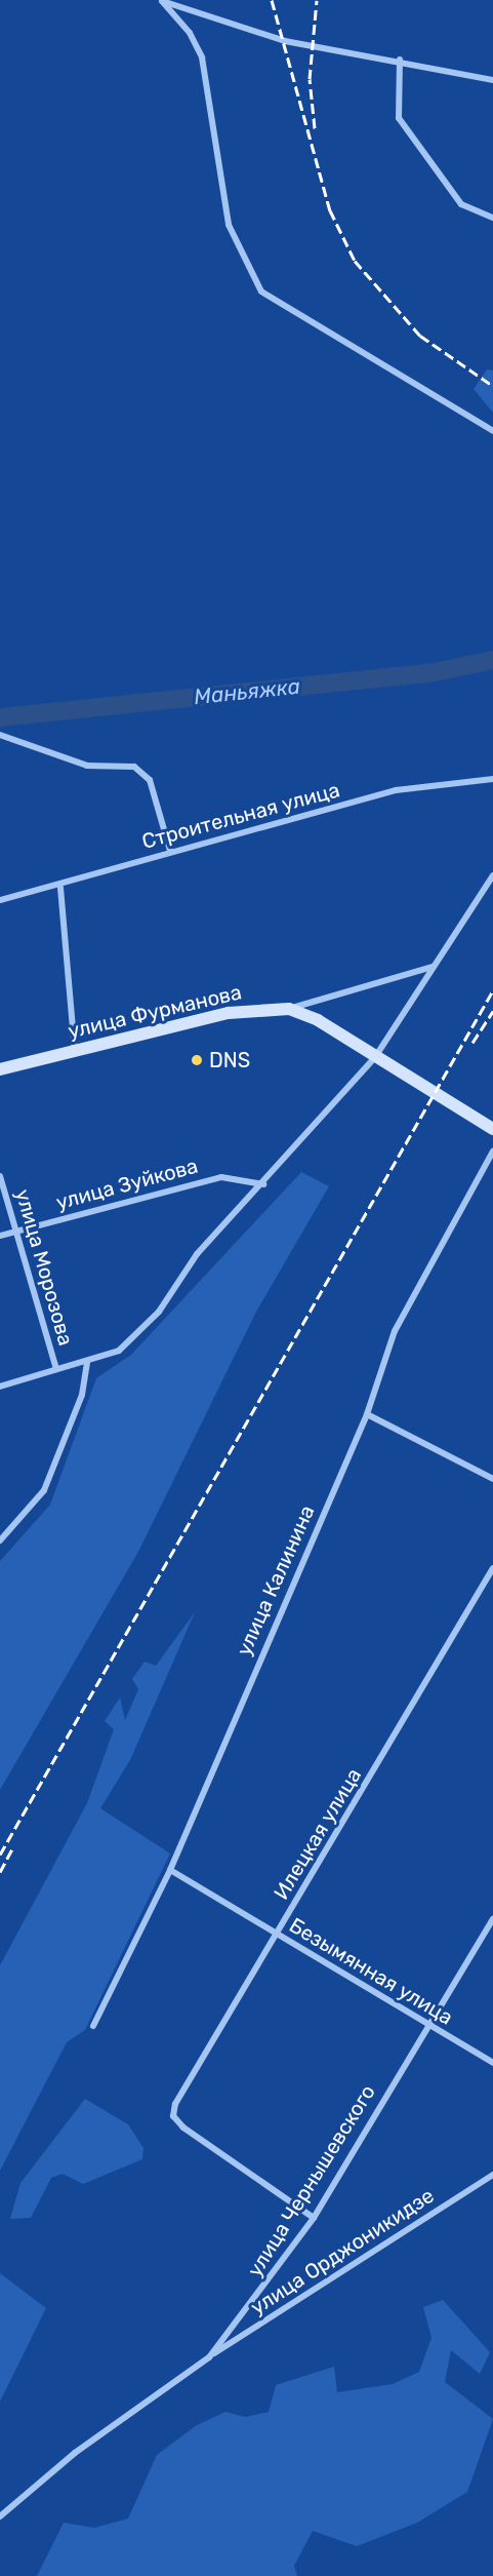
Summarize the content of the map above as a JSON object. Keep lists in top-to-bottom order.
{
  "streets": {
    "main road": ["улица Фурманова"],
    "street": [
      "Строительная улица",
      "улица Зуйкова",
      "улица Морозова",
      "улица Калинина",
      "Илецкая улица",
      "Безымянная улица",
      "улица Чернышевского",
      "улица Орджоникидзе"
    ]
  },
  "crossings": [
    ["улица Зуйкова", "улица Морозова"],
    ["улица Калинина", "Безымянная улица"],
    ["Илецкая улица", "Безымянная улица"],
    ["Илецкая улица", "улица Чернышевского"],
    ["Безымянная улица", "улица Чернышевского"],
    ["улица Чернышевского", "улица Орджоникидзе"]
  ],
  "water": ["Маньяжка"],
  "places": ["DNS"]
}
